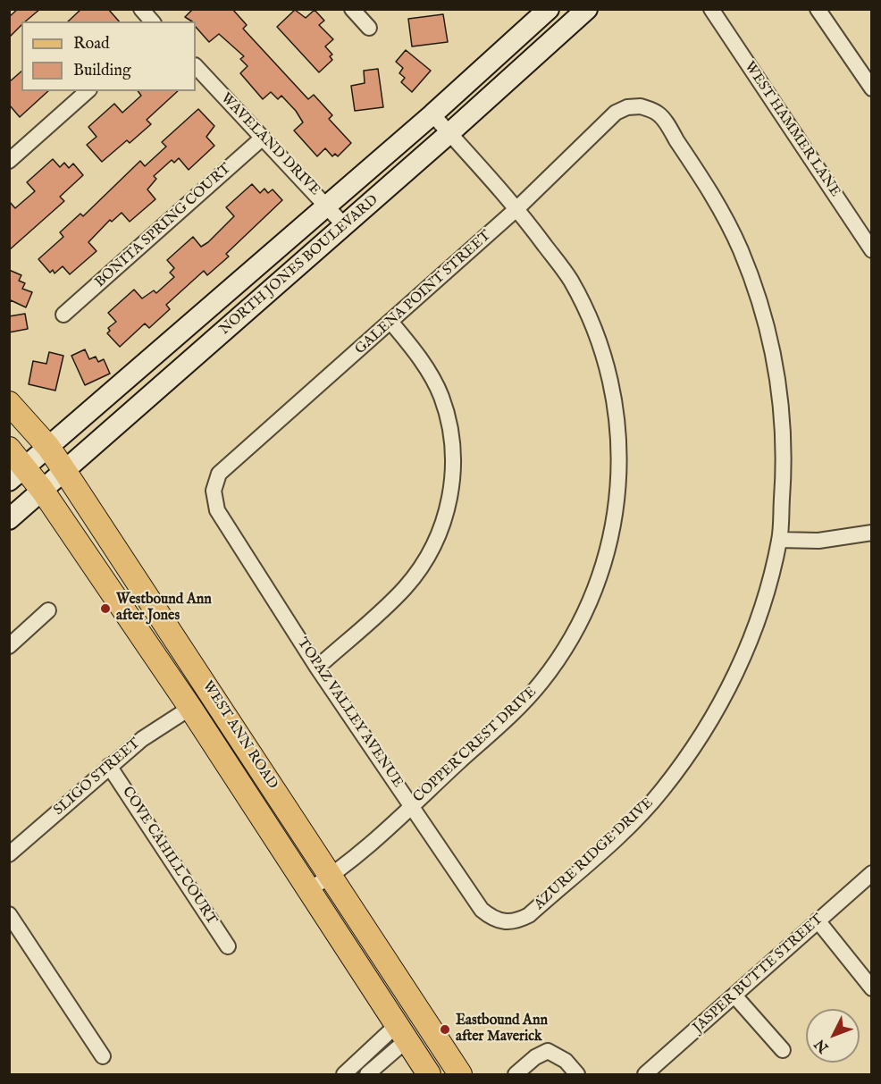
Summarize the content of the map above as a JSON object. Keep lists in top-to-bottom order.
{
  "streets": {
    "main road": ["NORTH JONES BOULEVARD", "WEST ANN ROAD"],
    "street": [
      "WEST HAMMER LANE",
      "WAVELAND DRIVE",
      "BONITA SPRING COURT",
      "GALENA POINT STREET",
      "TOPAZ VALLEY AVENUE",
      "COPPER CREST DRIVE",
      "SLIGO STREET",
      "AZURE RIDGE DRIVE",
      "COVE CAHILL COURT",
      "JASPER BUTTE STREET"
    ]
  },
  "crossings": [
    ["WAVELAND DRIVE", "BONITA SPRING COURT"],
    ["WAVELAND DRIVE", "NORTH JONES BOULEVARD"],
    ["NORTH JONES BOULEVARD", "WEST ANN ROAD"],
    ["NORTH JONES BOULEVARD", "COPPER CREST DRIVE"],
    ["GALENA POINT STREET", "TOPAZ VALLEY AVENUE"],
    ["GALENA POINT STREET", "COPPER CREST DRIVE"],
    ["GALENA POINT STREET", "AZURE RIDGE DRIVE"],
    ["TOPAZ VALLEY AVENUE", "COPPER CREST DRIVE"],
    ["TOPAZ VALLEY AVENUE", "AZURE RIDGE DRIVE"],
    ["WEST ANN ROAD", "COPPER CREST DRIVE"],
    ["WEST ANN ROAD", "SLIGO STREET"],
    ["SLIGO STREET", "COVE CAHILL COURT"]
  ],
  "places": ["Westbound Ann after Jones", "Eastbound Ann after Maverick"],
  "legend": ["Road", "Building"],
  "north": "bottom left"
}
